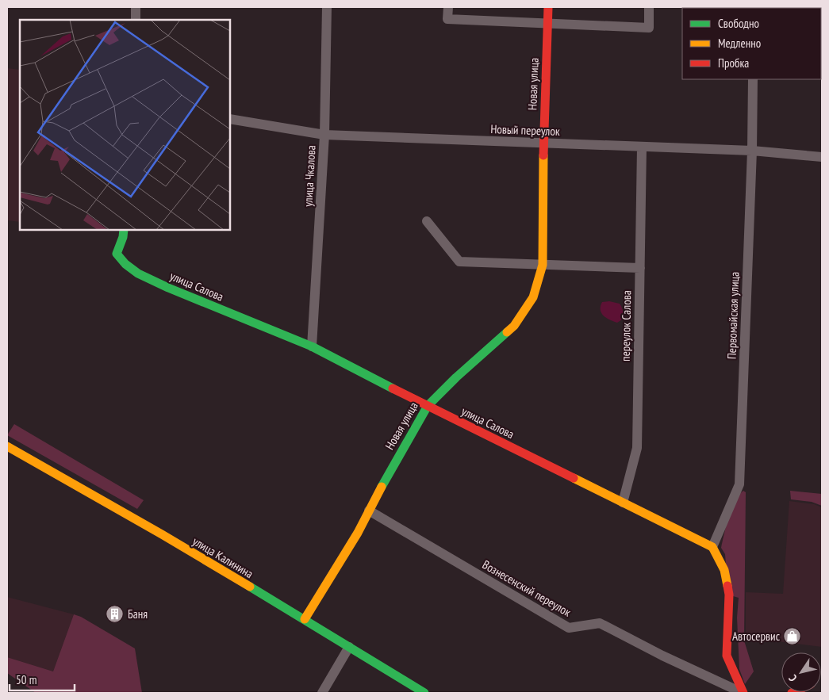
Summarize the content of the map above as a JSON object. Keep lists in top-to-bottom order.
{
  "streets": {
    "street": [
      "Новая улица",
      "Новый переулок",
      "улица Чкалова",
      "улица Салова",
      "Первомайская улица",
      "переулок Салова",
      "улица Калинина",
      "Вознесенский переулок"
    ]
  },
  "crossings": [
    ["Новая улица", "Новый переулок"],
    ["Новая улица", "улица Салова"],
    ["Новая улица", "улица Калинина"],
    ["Новая улица", "Вознесенский переулок"],
    ["Новый переулок", "улица Чкалова"],
    ["Новый переулок", "Первомайская улица"],
    ["Новый переулок", "переулок Салова"],
    ["улица Чкалова", "улица Салова"],
    ["улица Салова", "Первомайская улица"],
    ["улица Салова", "переулок Салова"]
  ],
  "places": {
    "building": ["Баня"],
    "shop": ["Автосервис"]
  },
  "legend": ["Свободно", "Медленно", "Пробка"],
  "scale_bar": "50 m",
  "north": "bottom left"
}
